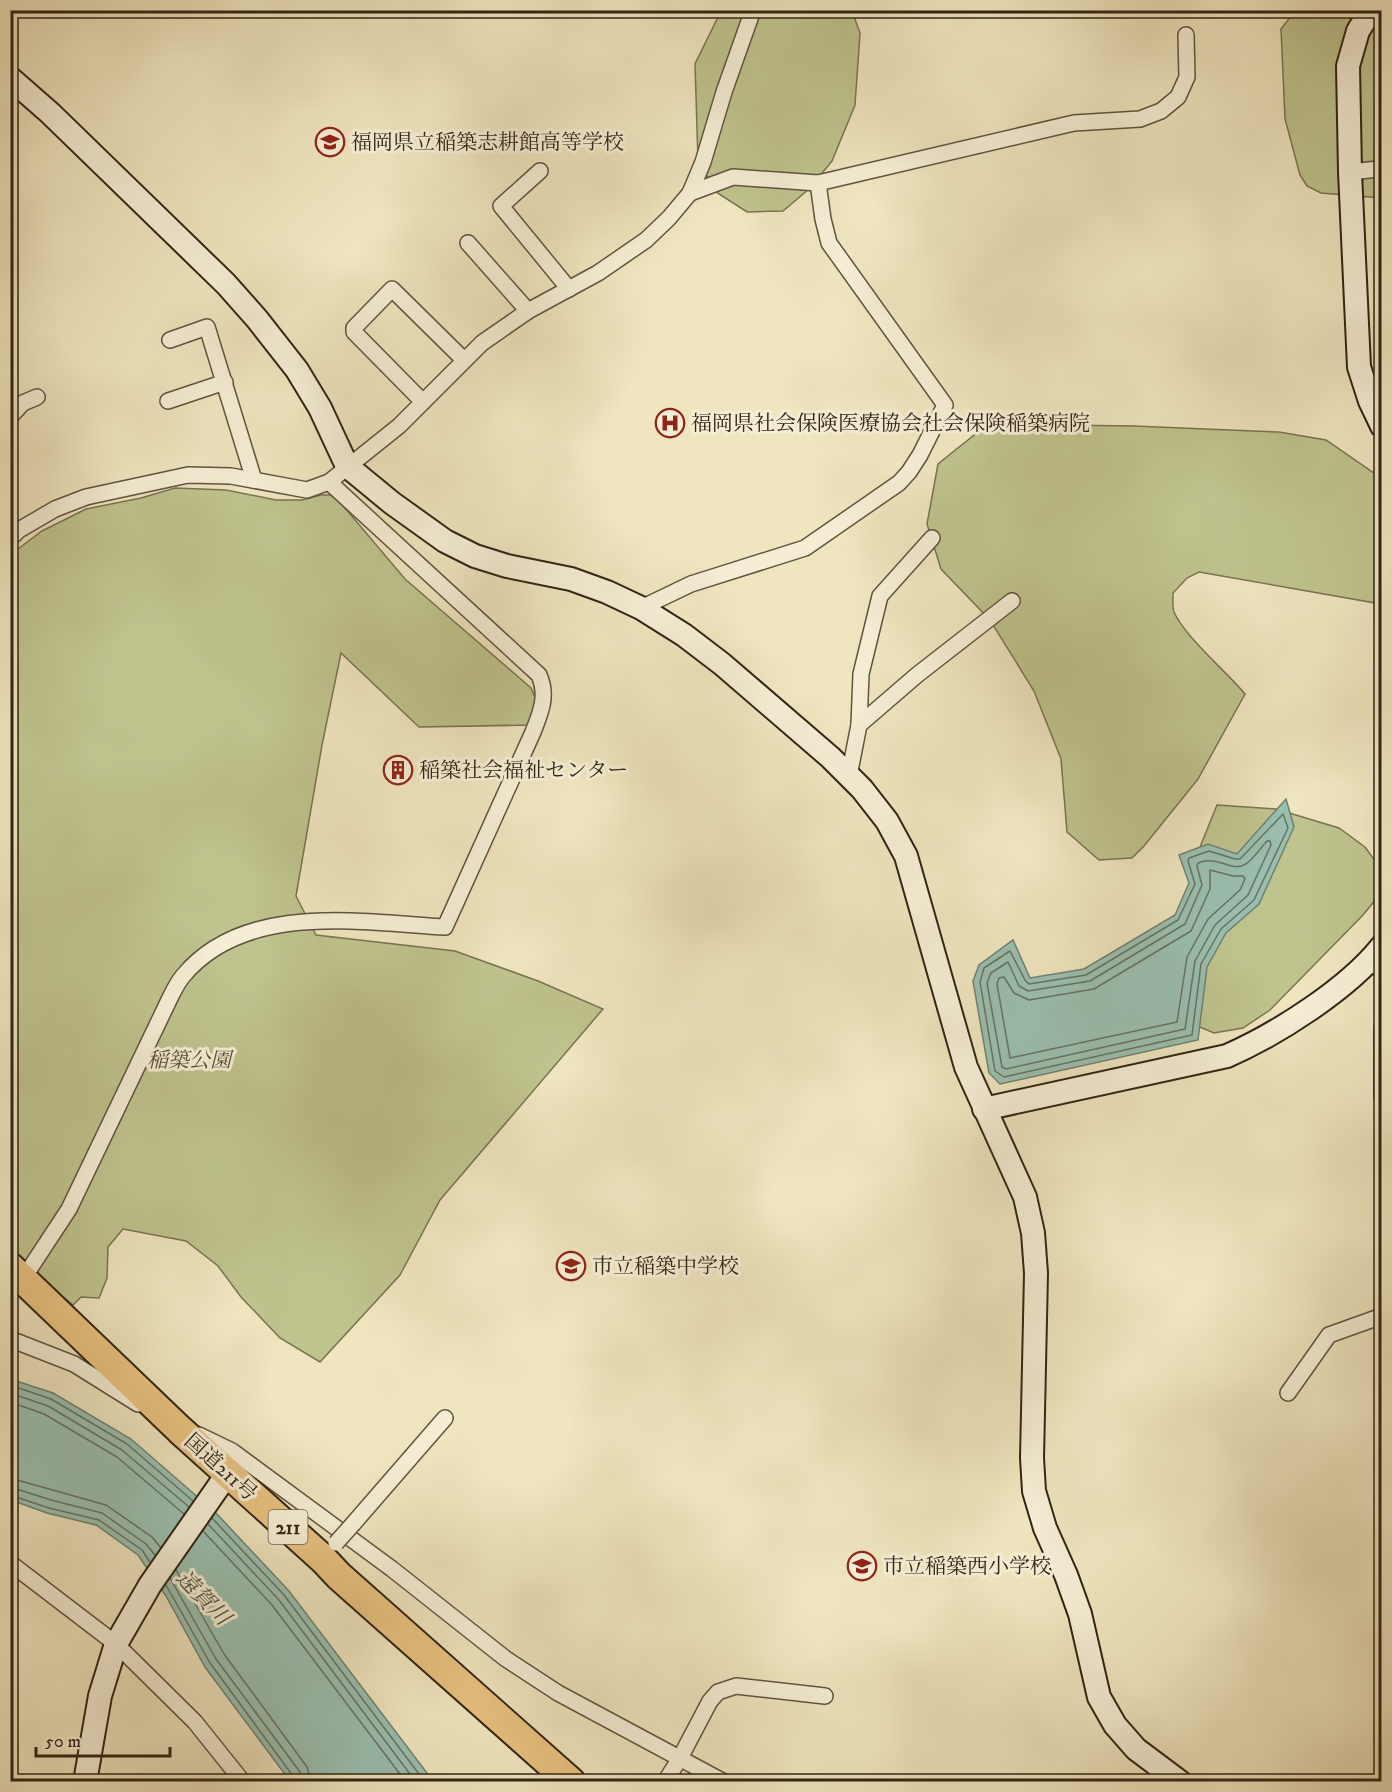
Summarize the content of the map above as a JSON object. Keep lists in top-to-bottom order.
{
  "streets": {
    "highway": ["国道211号", "211"]
  },
  "water": ["遠賀川"],
  "parks": ["稲築公園"],
  "places": {
    "school or university": ["福岡県立稲築志耕館高等学校", "市立稲築中学校", "市立稲築西小学校"],
    "hospital": ["福岡県社会保険医療協会社会保険稲築病院"],
    "building": ["稲築社会福祉センター"]
  },
  "scale_bar": "50 m"
}
